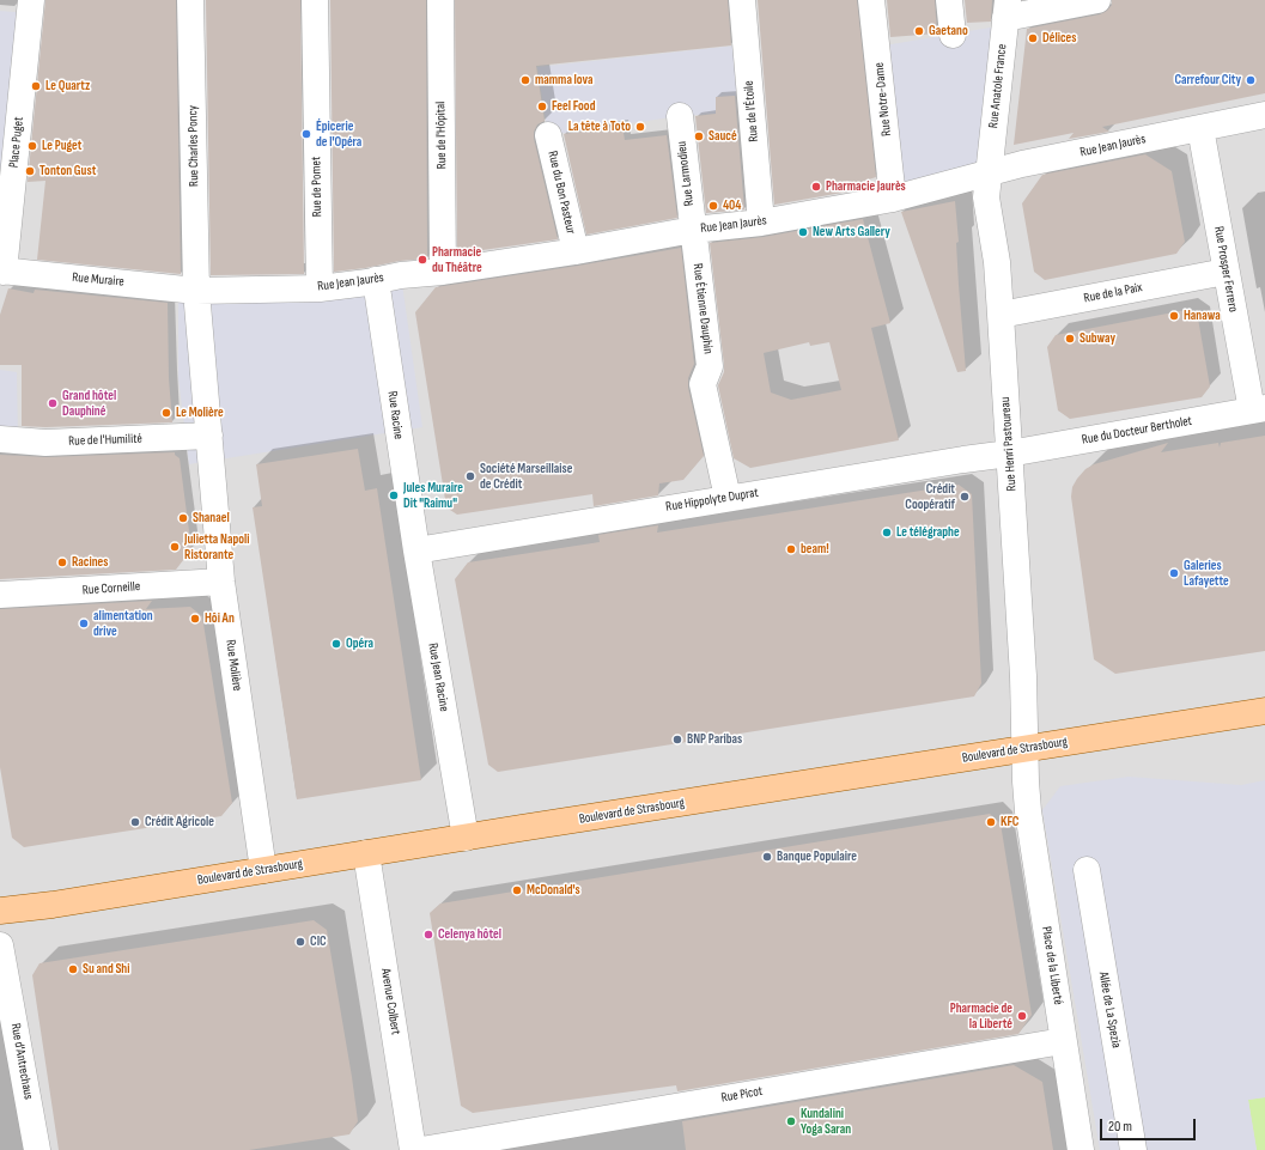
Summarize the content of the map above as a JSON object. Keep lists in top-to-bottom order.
{
  "streets": {
    "main road": ["Boulevard de Strasbourg"],
    "street": [
      "Rue Anatole France",
      "Rue Notre-Dame",
      "Rue de l'Étoile",
      "Rue de l'Hôpital",
      "Place Puget",
      "Rue Charles Poncy",
      "Rue Jean Jaurès",
      "Rue Larmodieu",
      "Rue de Pomet",
      "Rue du Bon Pasteur",
      "Rue Prosper Ferrero",
      "Rue Muraire",
      "Rue de la Paix",
      "Rue Étienne Dauphin",
      "Rue Racine",
      "Rue du Docteur Bertholet",
      "Rue de l'Humilité",
      "Rue Henri Pastoureau",
      "Rue Hippolyte Duprat",
      "Rue Corneille",
      "Rue Molière",
      "Rue Jean Racine",
      "Place de la Liberté",
      "Avenue Colbert",
      "Allée de La Spezia",
      "Rue d'Antrechaus",
      "Rue Picot"
    ]
  },
  "crossings": [
    ["Rue Anatole France", "Rue Jean Jaurès"],
    ["Rue Anatole France", "Rue Henri Pastoureau"],
    ["Rue Notre-Dame", "Rue Jean Jaurès"],
    ["Rue de l'Étoile", "Rue Jean Jaurès"],
    ["Rue de l'Hôpital", "Rue Jean Jaurès"],
    ["Place Puget", "Rue Muraire"],
    ["Rue Charles Poncy", "Rue Jean Jaurès"],
    ["Rue Charles Poncy", "Rue Muraire"],
    ["Rue Charles Poncy", "Rue de l'Humilité"],
    ["Rue Charles Poncy", "Rue Molière"],
    ["Rue Jean Jaurès", "Rue Larmodieu"],
    ["Rue Jean Jaurès", "Rue de Pomet"],
    ["Rue Jean Jaurès", "Rue du Bon Pasteur"],
    ["Rue Jean Jaurès", "Rue Prosper Ferrero"],
    ["Rue Jean Jaurès", "Rue Muraire"],
    ["Rue Jean Jaurès", "Rue Étienne Dauphin"],
    ["Rue Jean Jaurès", "Rue Racine"],
    ["Rue Jean Jaurès", "Rue Henri Pastoureau"],
    ["Rue Larmodieu", "Rue Étienne Dauphin"],
    ["Rue Prosper Ferrero", "Rue de la Paix"],
    ["Rue Prosper Ferrero", "Rue du Docteur Bertholet"],
    ["Rue de la Paix", "Rue Henri Pastoureau"],
    ["Rue Étienne Dauphin", "Rue Hippolyte Duprat"],
    ["Rue Racine", "Rue Hippolyte Duprat"],
    ["Rue Racine", "Rue Jean Racine"],
    ["Rue du Docteur Bertholet", "Rue Henri Pastoureau"],
    ["Rue du Docteur Bertholet", "Rue Hippolyte Duprat"],
    ["Rue de l'Humilité", "Rue Molière"],
    ["Rue Henri Pastoureau", "Rue Hippolyte Duprat"],
    ["Rue Henri Pastoureau", "Boulevard de Strasbourg"],
    ["Rue Henri Pastoureau", "Place de la Liberté"],
    ["Rue Hippolyte Duprat", "Rue Jean Racine"],
    ["Rue Corneille", "Rue Molière"],
    ["Rue Molière", "Boulevard de Strasbourg"],
    ["Rue Jean Racine", "Boulevard de Strasbourg"],
    ["Boulevard de Strasbourg", "Place de la Liberté"],
    ["Boulevard de Strasbourg", "Avenue Colbert"],
    ["Place de la Liberté", "Rue Picot"]
  ],
  "places": [
    "Gaetano",
    "Délices",
    "mamma lova",
    "Carrefour City",
    "Le Quartz",
    "Feel Food",
    "La tête à Toto",
    "Épicerie de l'Opéra",
    "Saucé",
    "Le Puget",
    "Tonton Gust",
    "Pharmacie Jaurès",
    "404",
    "New Arts Gallery",
    "Pharmacie du Théâtre",
    "Hanawa",
    "Subway",
    "Grand hôtel Dauphiné",
    "Le Molière",
    "Société Marseillaise de Crédit",
    "Jules Muraire Dit \"Raimu\"",
    "Crédit Coopératif",
    "Shanael",
    "Le télégraphe",
    "Julietta Napoli Ristorante",
    "beam!",
    "Racines",
    "Galeries Lafayette",
    "Hôi An",
    "alimentation drive",
    "Opéra",
    "BNP Paribas",
    "Crédit Agricole",
    "KFC",
    "Banque Populaire",
    "McDonald's",
    "Celenya hôtel",
    "CIC",
    "Su and Shi",
    "Pharmacie de la Liberté",
    "Kundalini Yoga Saran"
  ],
  "scale_bar": "20 m"
}
